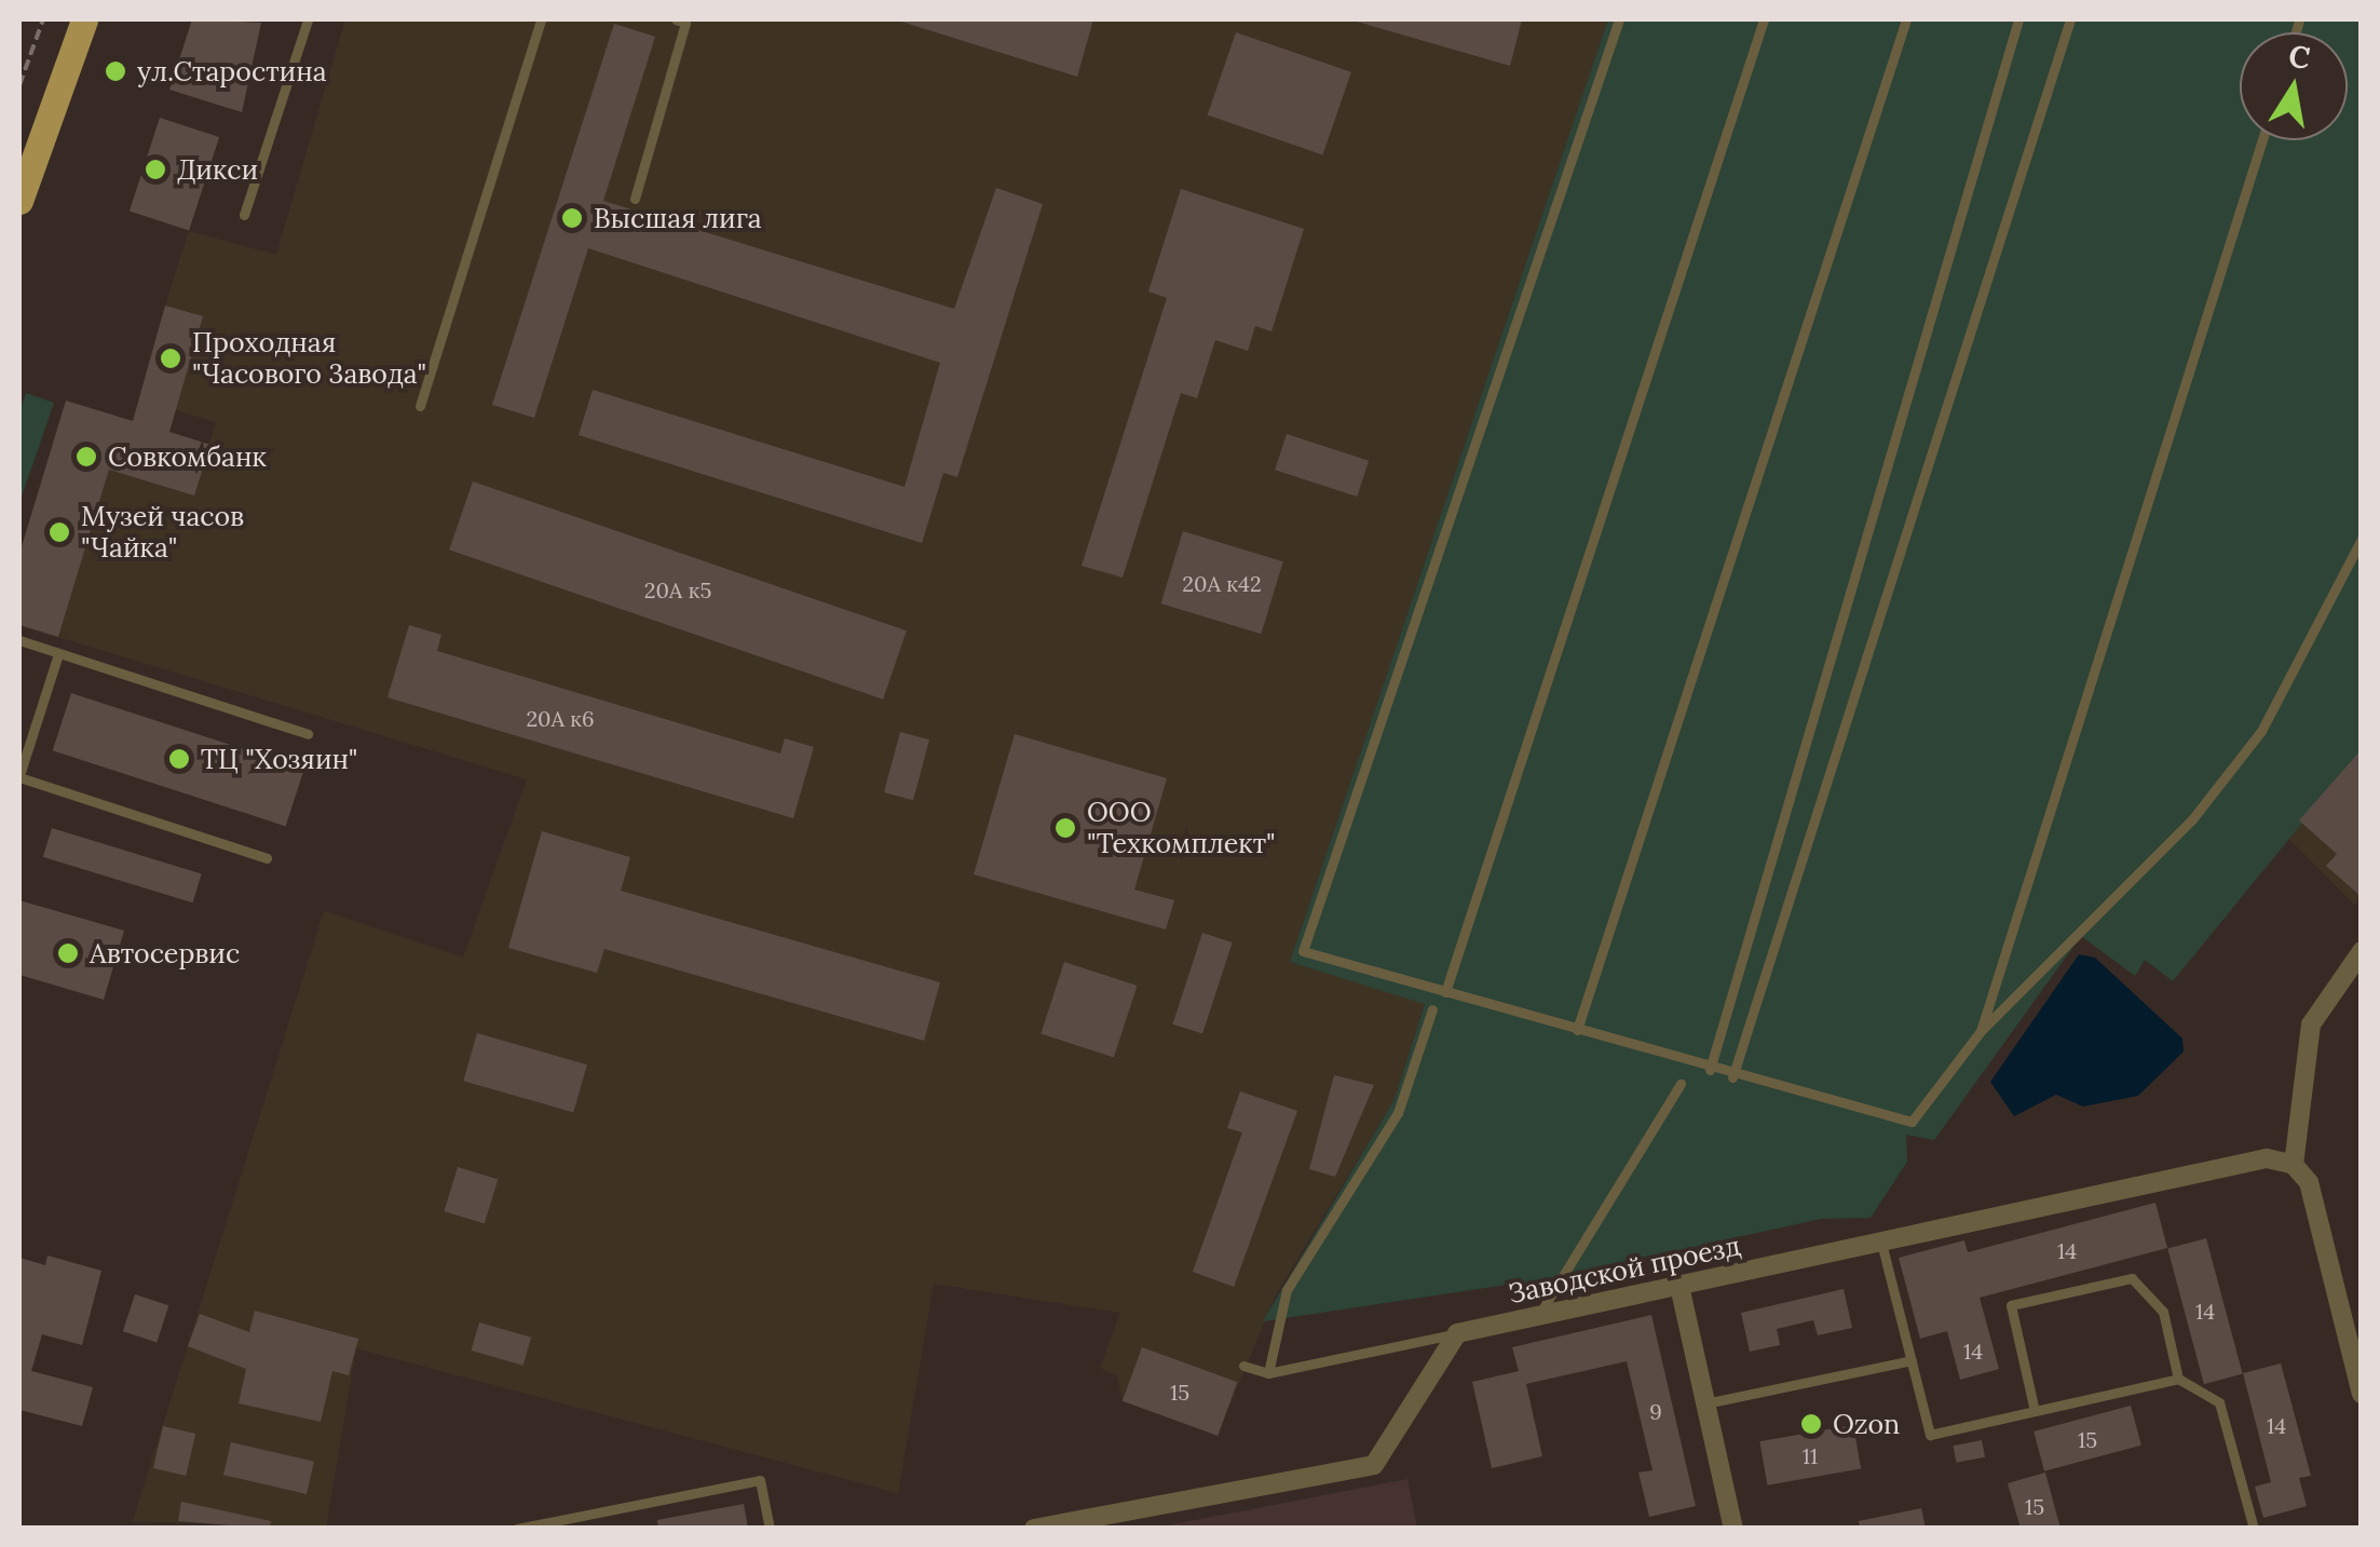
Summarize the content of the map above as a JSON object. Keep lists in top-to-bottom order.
{
  "streets": {
    "street": ["Заводской проезд"]
  },
  "places": [
    "ул.Старостина",
    "Дикси",
    "Высшая лига",
    "Проходная \"Часового 3авода\"",
    "Совкомбанк",
    "Музей часов \"Чайка\"",
    "ТЦ \"Хозяин\"",
    "ООО \"Техкомплект\"",
    "Автосервис",
    "Ozon"
  ],
  "house_numbers": [
    "20А к42",
    "20А к5",
    "20А к6",
    "14",
    "14",
    "14",
    "15",
    "9",
    "14",
    "15",
    "11",
    "15"
  ],
  "north": "top"
}
